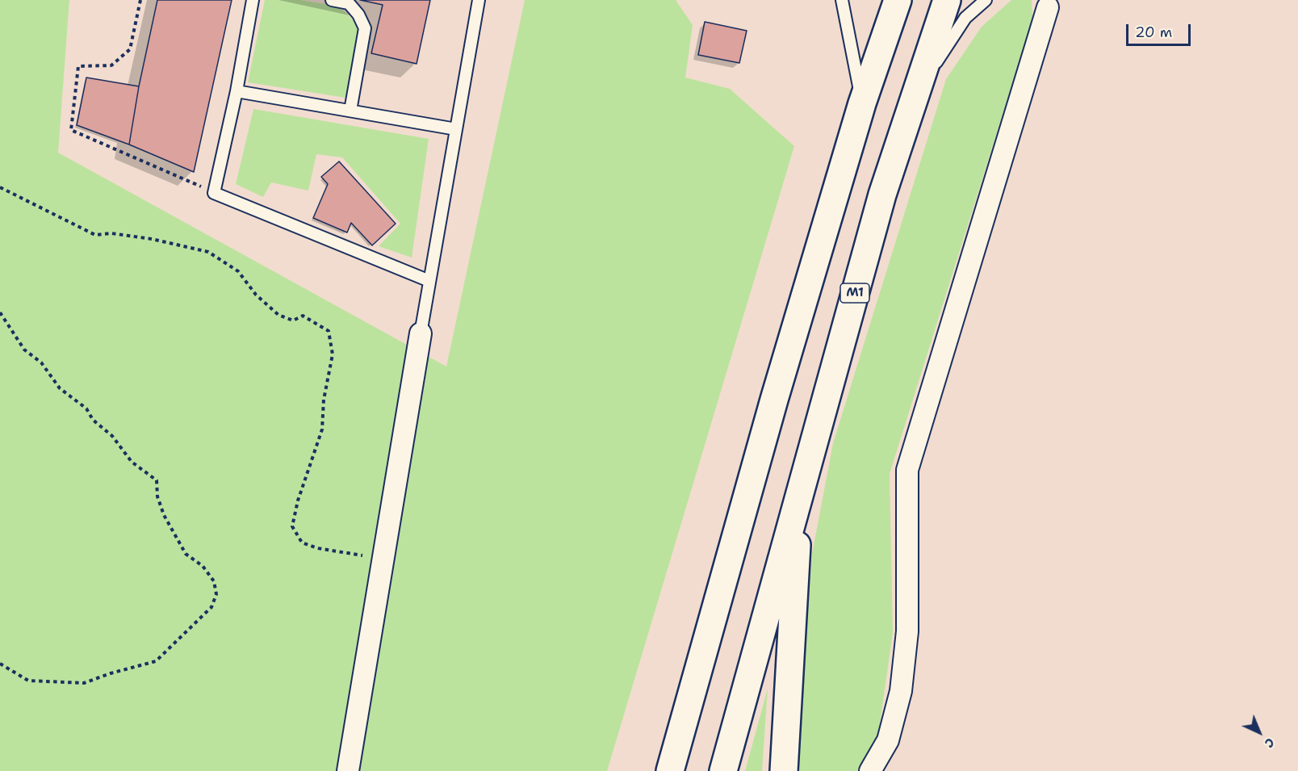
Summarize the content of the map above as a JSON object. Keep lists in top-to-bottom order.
{
  "streets": {
    "highway": ["М1"]
  },
  "scale_bar": "20 m",
  "north": "bottom right"
}
